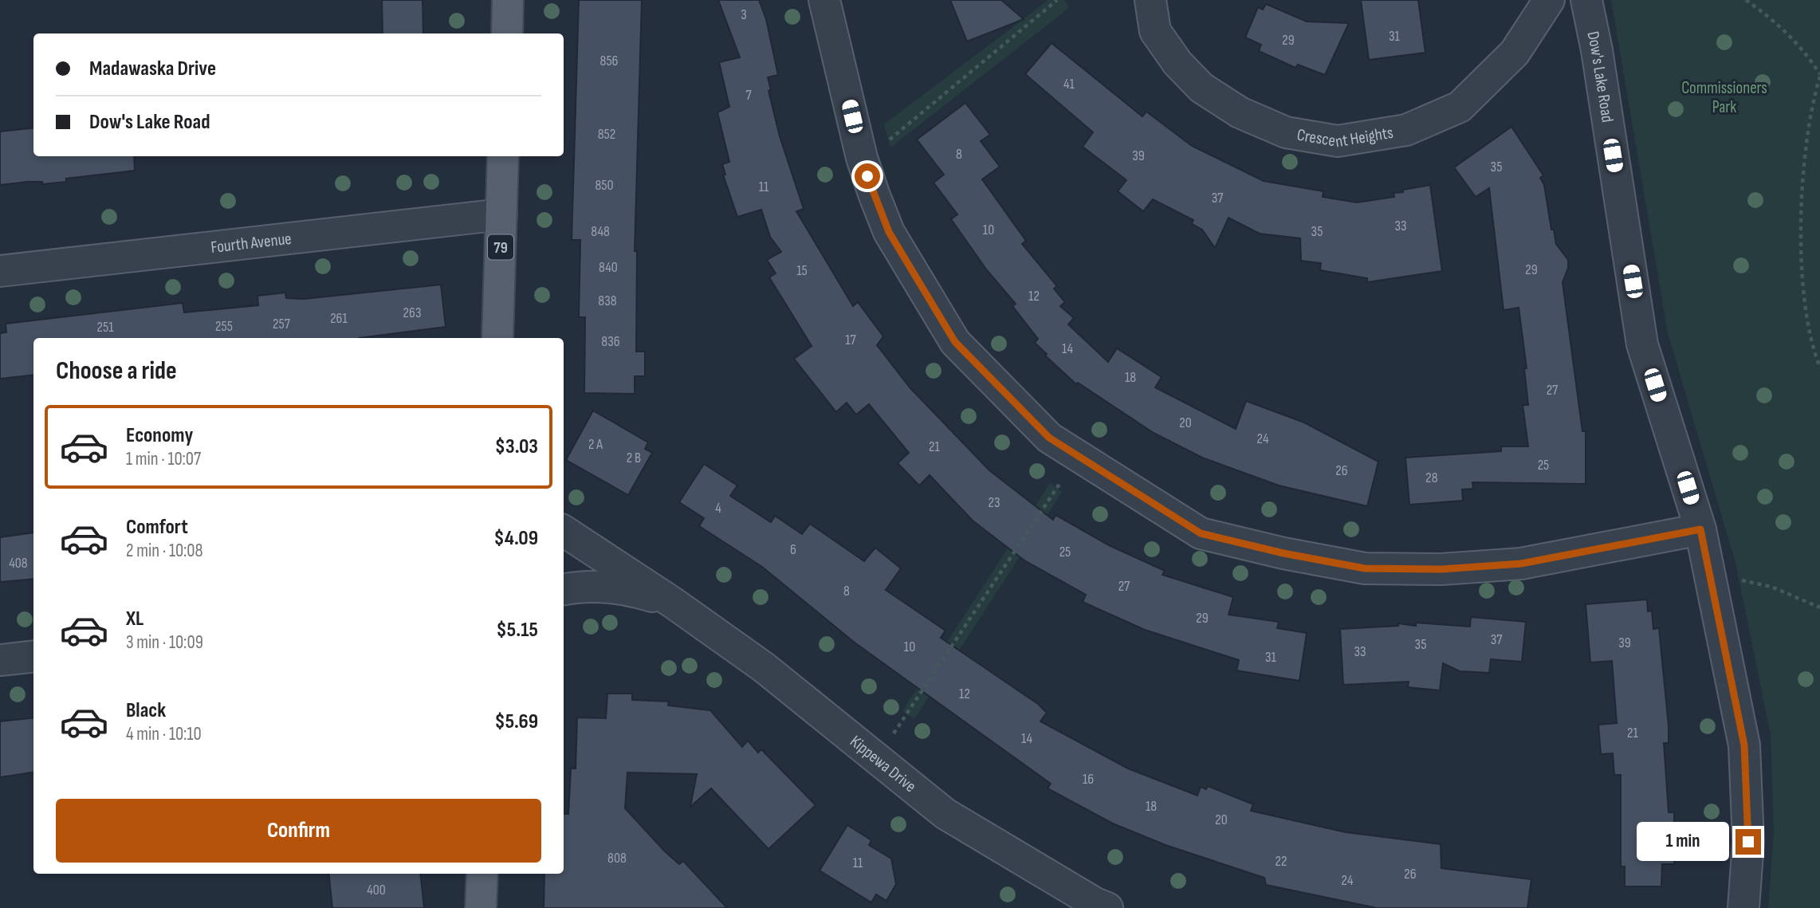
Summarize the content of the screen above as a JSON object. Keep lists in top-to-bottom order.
{
  "streets": {
    "main road": ["79"],
    "street": [
      "Dow's Lake Road",
      "Crescent Heights",
      "Fourth Avenue",
      "Kippewa Drive"
    ]
  },
  "crossings": [
    ["Fourth Avenue", "79"]
  ],
  "parks": ["Commissioners Park"],
  "house_numbers": [
    "3",
    "31",
    "29",
    "856",
    "41",
    "7",
    "852",
    "8",
    "39",
    "35",
    "850",
    "11",
    "37",
    "33",
    "10",
    "848",
    "35",
    "840",
    "29",
    "15",
    "12",
    "838",
    "263",
    "261",
    "257",
    "255",
    "251",
    "17",
    "836",
    "14",
    "18",
    "27",
    "20",
    "24",
    "2 A",
    "21",
    "2 B",
    "25",
    "26",
    "28",
    "23",
    "4",
    "6",
    "25",
    "408",
    "27",
    "8",
    "29",
    "37",
    "39",
    "35",
    "10",
    "33",
    "31",
    "12",
    "21",
    "14",
    "16",
    "18",
    "20",
    "808",
    "22",
    "11",
    "26",
    "24",
    "400"
  ],
  "page": {
    "banner": ["Madawaska Drive", "Dow's Lake Road"],
    "heading": "Choose a ride",
    "list": [
      {
        "name": "Economy",
        "note": "1 min · 10:07",
        "value": "$3.03"
      },
      {
        "name": "Comfort",
        "note": "2 min · 10:08",
        "value": "$4.09"
      },
      {
        "name": "XL",
        "note": "3 min · 10:09",
        "value": "$5.15"
      },
      {
        "name": "Black",
        "note": "4 min · 10:10",
        "value": "$5.69"
      }
    ],
    "buttons": "Confirm",
    "bubble": "1 min"
  }
}
